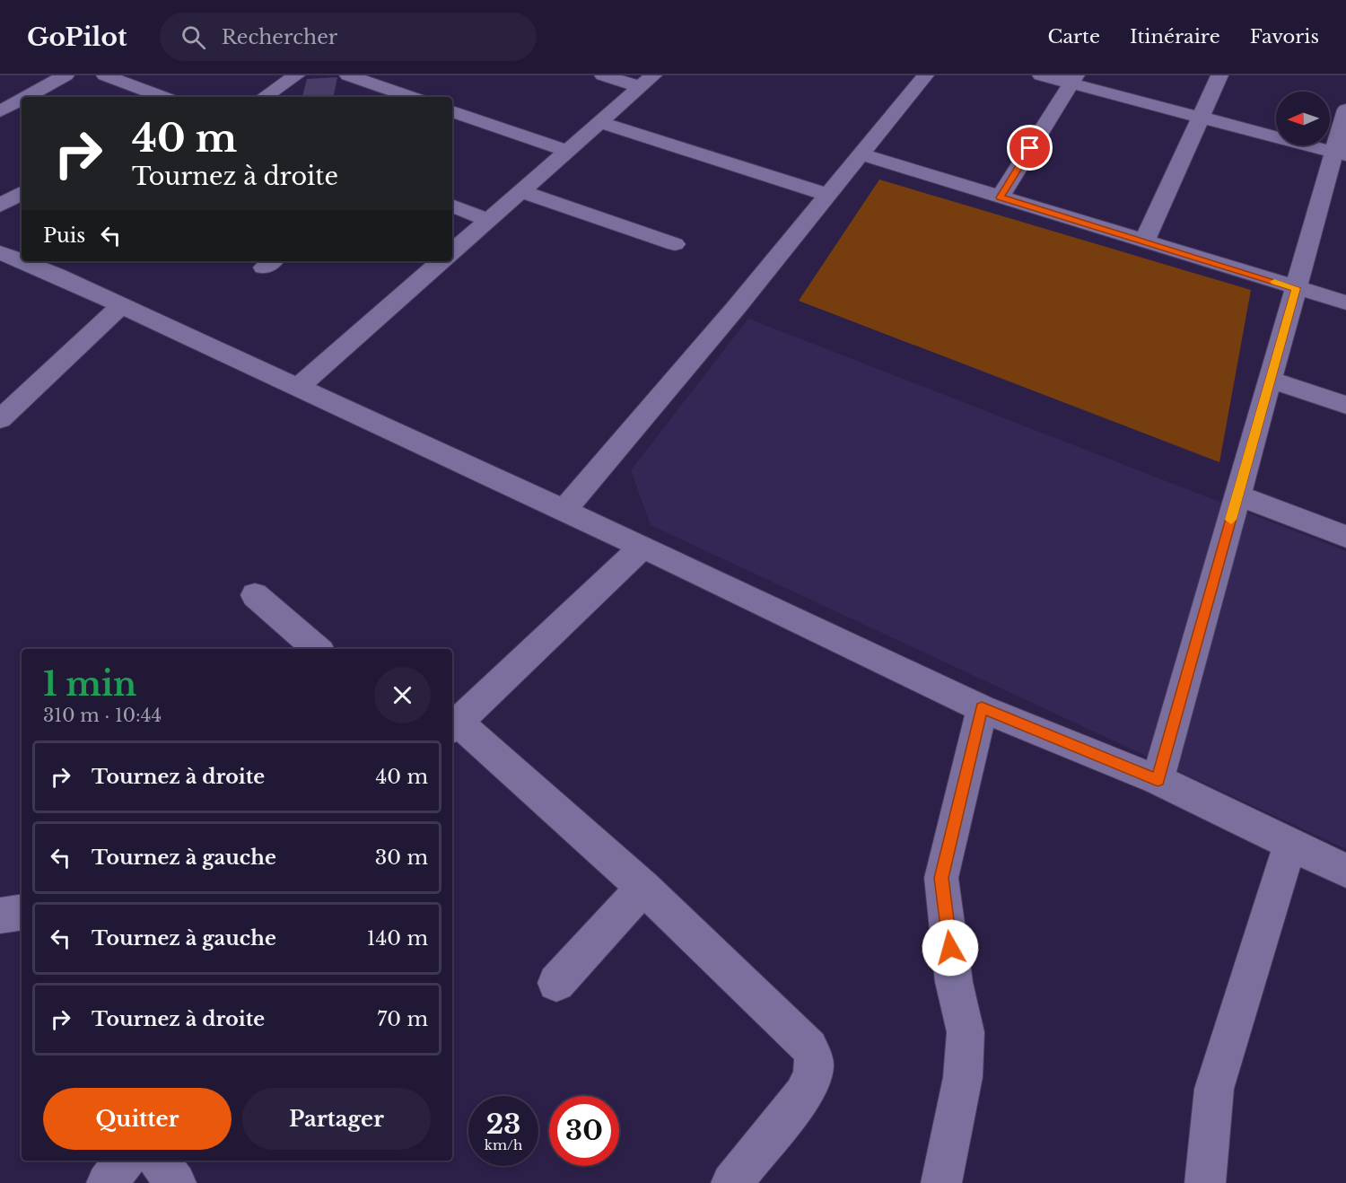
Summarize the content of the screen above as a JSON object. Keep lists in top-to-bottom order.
{
  "north": "left",
  "page": {
    "header": "GoPilot",
    "search": "Rechercher",
    "nav": ["Carte", "Itinéraire", "Favoris"],
    "turn": ["40 m", "Tournez à droite"],
    "then": "Puis",
    "heading": ["1 min", "310 m · 10:44"],
    "list": [
      {
        "name": "Tournez à droite",
        "value": "40 m"
      },
      {
        "name": "Tournez à gauche",
        "value": "30 m"
      },
      {
        "name": "Tournez à gauche",
        "value": "140 m"
      },
      {
        "name": "Tournez à droite",
        "value": "70 m"
      }
    ],
    "buttons": ["Quitter", "Partager"],
    "speed": "23 km/h",
    "limit": "30"
  }
}
